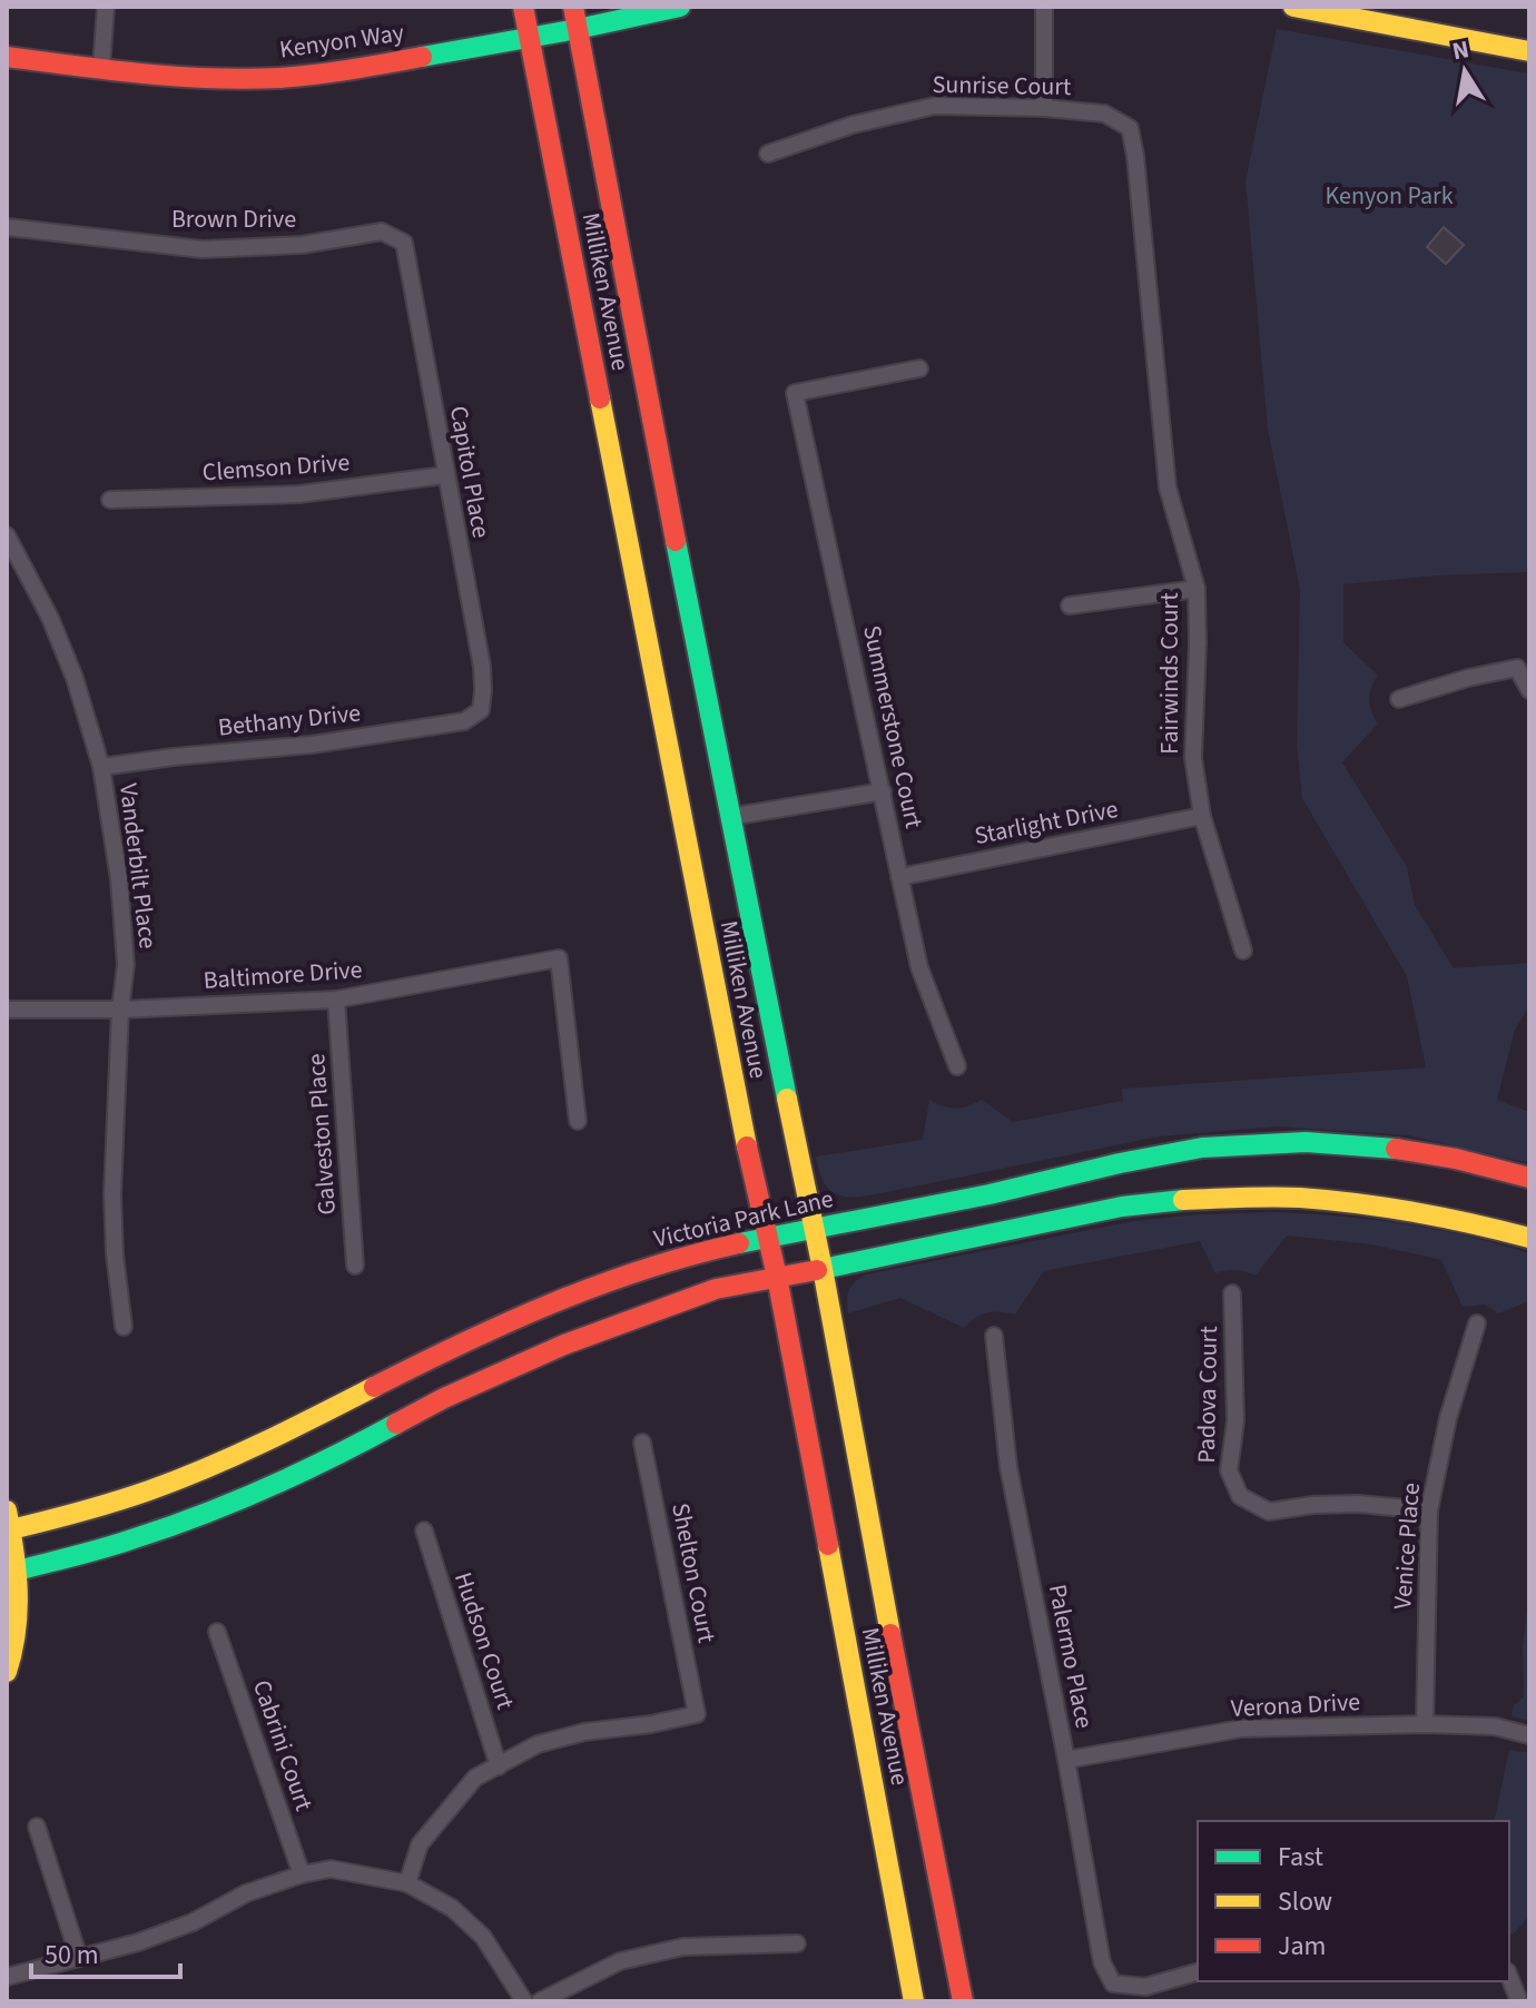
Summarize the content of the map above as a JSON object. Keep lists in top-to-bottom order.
{
  "streets": {
    "street": [
      "Kenyon Way",
      "Sunrise Court",
      "Brown Drive",
      "Milliken Avenue",
      "Clemson Drive",
      "Capitol Place",
      "Fairwinds Court",
      "Bethany Drive",
      "Summerstone Court",
      "Starlight Drive",
      "Vanderbilt Place",
      "Baltimore Drive",
      "Galveston Place",
      "Victoria Park Lane",
      "Padova Court",
      "Venice Place",
      "Shelton Court",
      "Hudson Court",
      "Palermo Place",
      "Verona Drive",
      "Cabrini Court"
    ]
  },
  "crossings": [
    ["Kenyon Way", "Milliken Avenue"],
    ["Sunrise Court", "Fairwinds Court"],
    ["Brown Drive", "Capitol Place"],
    ["Milliken Avenue", "Victoria Park Lane"],
    ["Clemson Drive", "Capitol Place"],
    ["Capitol Place", "Bethany Drive"],
    ["Fairwinds Court", "Starlight Drive"],
    ["Bethany Drive", "Vanderbilt Place"],
    ["Summerstone Court", "Starlight Drive"],
    ["Vanderbilt Place", "Baltimore Drive"],
    ["Baltimore Drive", "Galveston Place"],
    ["Padova Court", "Venice Place"],
    ["Venice Place", "Verona Drive"],
    ["Shelton Court", "Hudson Court"],
    ["Palermo Place", "Verona Drive"]
  ],
  "parks": ["Kenyon Park"],
  "legend": ["Fast", "Slow", "Jam"],
  "scale_bar": "50 m",
  "north": "top"
}
